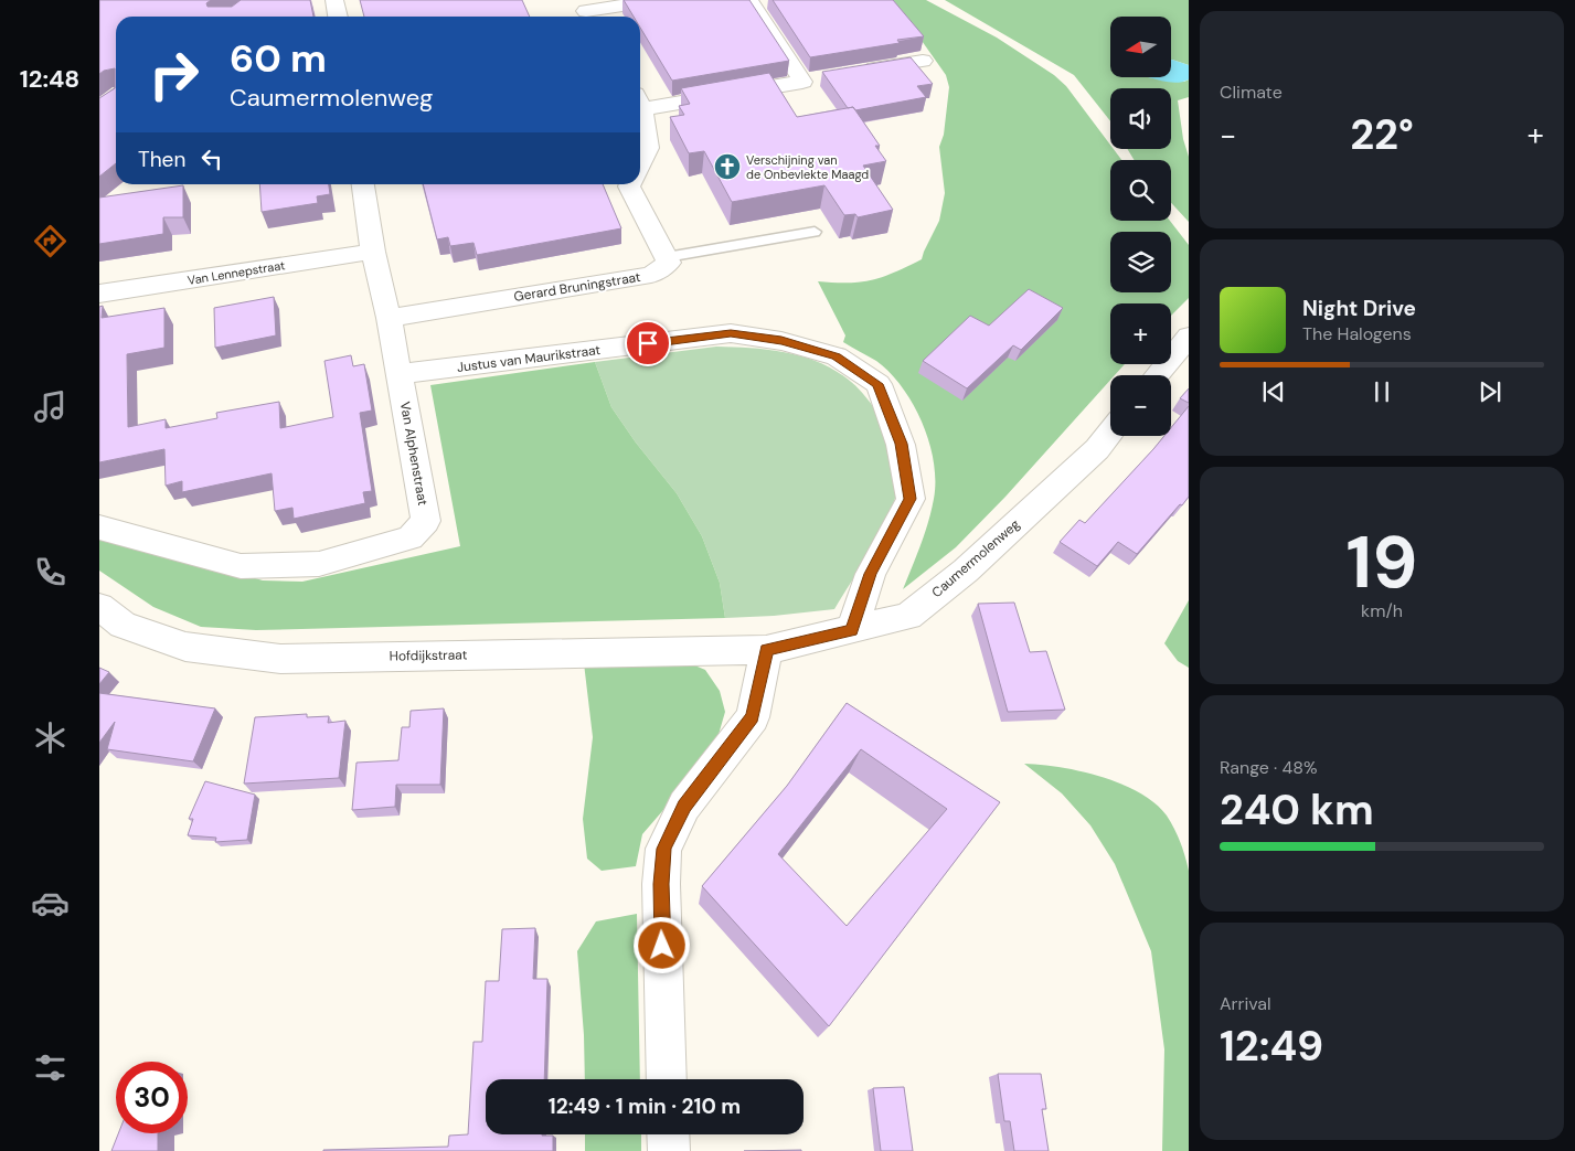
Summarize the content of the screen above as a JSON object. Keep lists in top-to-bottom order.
{
  "streets": {
    "street": [
      "Van Lennepstraat",
      "Gerard Bruningstraat",
      "Justus van Maurikstraat",
      "Van Alphenstraat",
      "Caumermolenweg",
      "Hofdijkstraat"
    ]
  },
  "crossings": [
    ["Van Lennepstraat", "Van Alphenstraat"],
    ["Gerard Bruningstraat", "Van Alphenstraat"],
    ["Justus van Maurikstraat", "Van Alphenstraat"],
    ["Justus van Maurikstraat", "Caumermolenweg"],
    ["Caumermolenweg", "Hofdijkstraat"]
  ],
  "places": {
    "church": ["Verschijning van de Onbevlekte Maagd"]
  },
  "north": "left",
  "page": {
    "tabs": "12:48",
    "tile": [
      "Climate",
      ["19", "km/h"],
      ["Range · 48%", "240 km"],
      ["Arrival", "12:49"]
    ],
    "map_buttons": ["+", "−"],
    "turn": ["60 m", "Caumermolenweg"],
    "heat": ["−", "22°", "+"],
    "then": "Then",
    "song": ["Night Drive", "The Halogens"],
    "limit": "30",
    "trip": "12:49 · 1 min · 210 m"
  }
}
